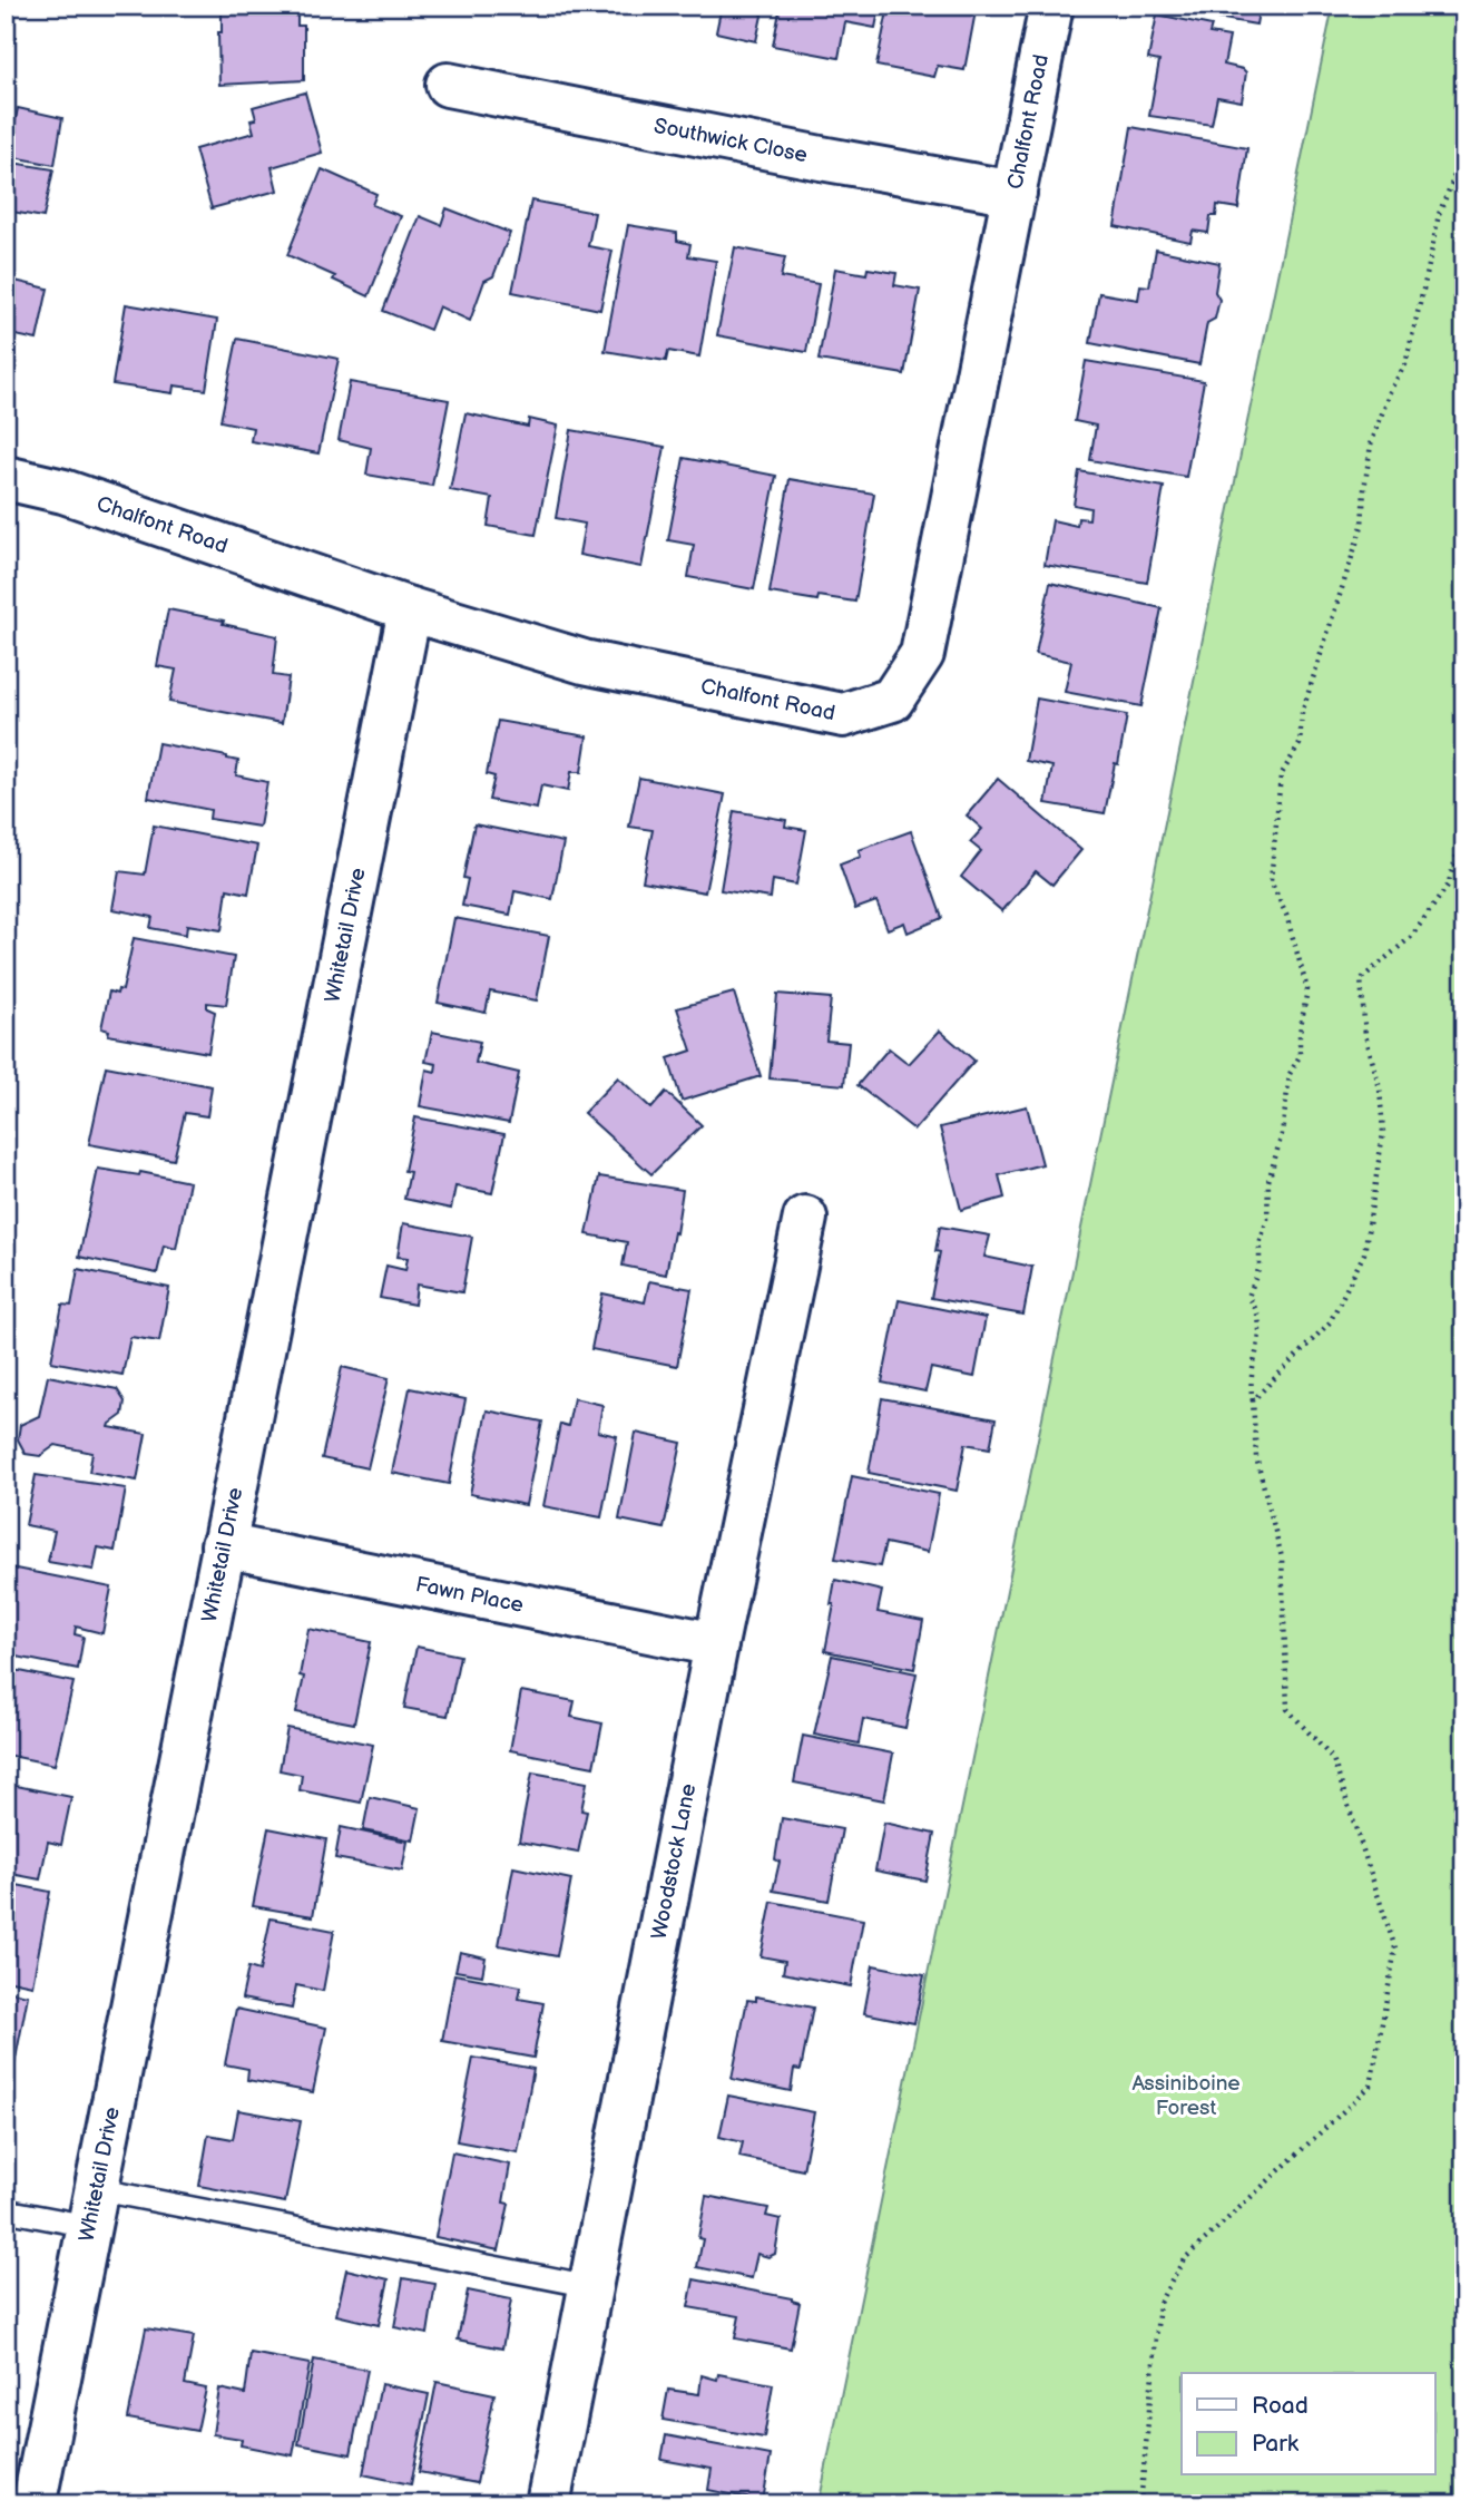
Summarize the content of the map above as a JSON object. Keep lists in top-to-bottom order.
{
  "streets": {
    "street": [
      "Chalfont Road",
      "Southwick Close",
      "Whitetail Drive",
      "Fawn Place",
      "Woodstock Lane"
    ]
  },
  "crossings": [
    ["Chalfont Road", "Southwick Close"],
    ["Chalfont Road", "Whitetail Drive"],
    ["Whitetail Drive", "Fawn Place"],
    ["Fawn Place", "Woodstock Lane"]
  ],
  "parks": ["Assiniboine Forest"],
  "legend": ["Road", "Park"]
}
